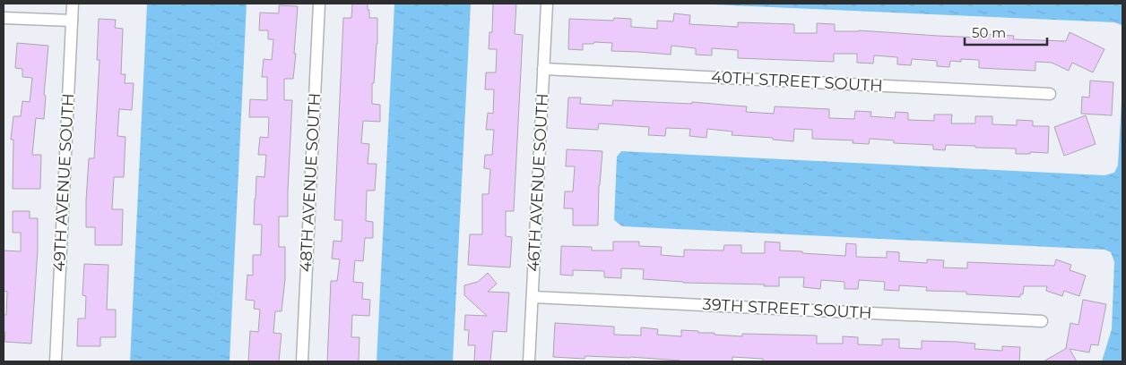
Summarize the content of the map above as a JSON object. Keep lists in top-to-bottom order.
{
  "streets": {
    "street": [
      "40TH STREET SOUTH",
      "49TH AVENUE SOUTH",
      "48TH AVENUE SOUTH",
      "46TH AVENUE SOUTH",
      "39TH STREET SOUTH"
    ]
  },
  "crossings": [
    ["40TH STREET SOUTH", "46TH AVENUE SOUTH"],
    ["46TH AVENUE SOUTH", "39TH STREET SOUTH"]
  ],
  "scale_bar": "50 m"
}
